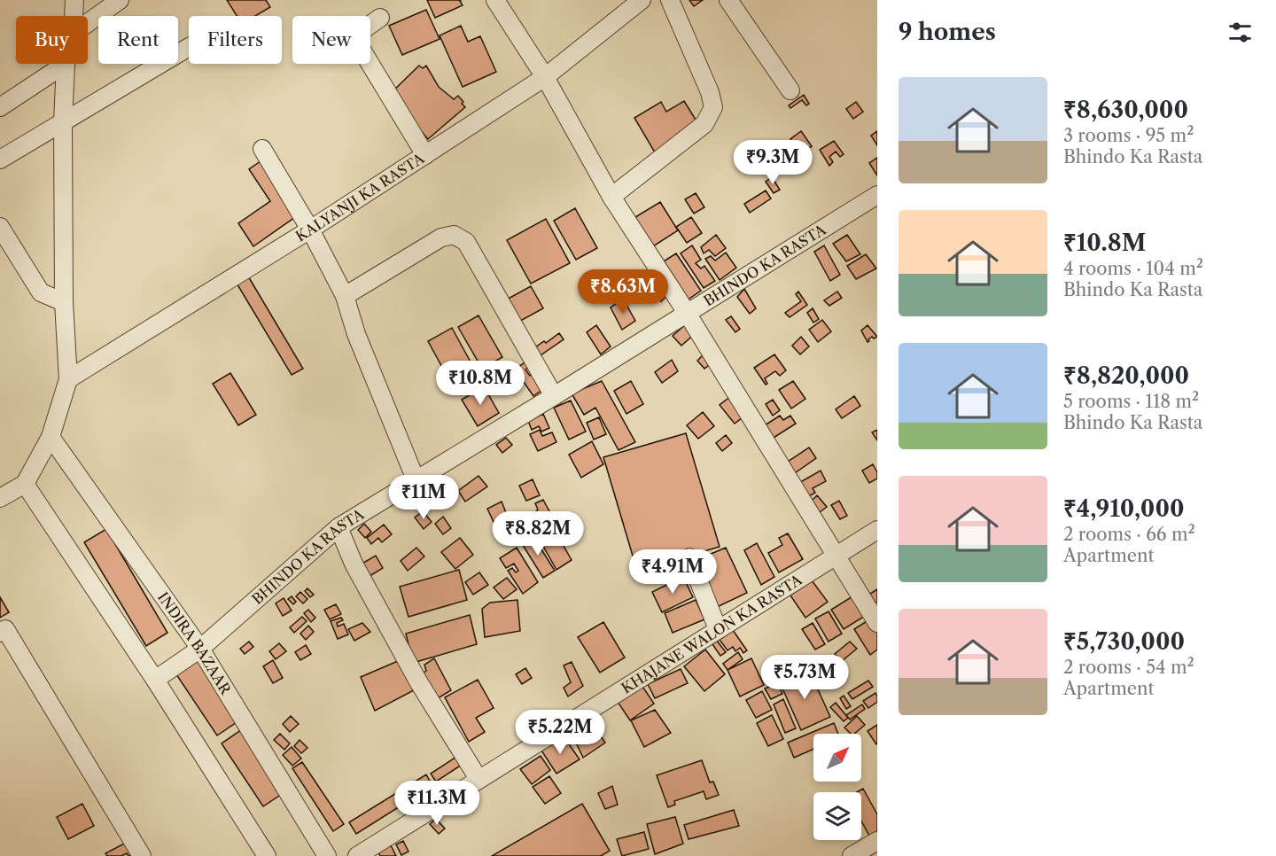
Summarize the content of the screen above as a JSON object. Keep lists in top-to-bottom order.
{
  "streets": {
    "street": [
      "KALYANJI KA RASTA",
      "BHINDO KA RASTA",
      "KHAJANE WALON KA RASTA",
      "INDIRA BAZAAR"
    ]
  },
  "crossings": [
    ["BHINDO KA RASTA", "INDIRA BAZAAR"]
  ],
  "north": "top right",
  "page": {
    "heading": "9 homes",
    "chip": [
      "Buy",
      "Rent",
      "Filters",
      "New"
    ],
    "list": [
      {
        "name": "₹8,630,000",
        "note": "3 rooms · 95 m² · Bhindo Ka Rasta"
      },
      {
        "name": "₹10.8M",
        "note": "4 rooms · 104 m² · Bhindo Ka Rasta"
      },
      {
        "name": "₹8,820,000",
        "note": "5 rooms · 118 m² · Bhindo Ka Rasta"
      },
      {
        "name": "₹4,910,000",
        "note": "2 rooms · 66 m² · Apartment"
      },
      {
        "name": "₹5,730,000",
        "note": "2 rooms · 54 m² · Apartment"
      }
    ],
    "price": [
      "₹9.3M",
      "₹8.63M",
      "₹10.8M",
      "₹11M",
      "₹8.82M",
      "₹4.91M",
      "₹5.73M",
      "₹5.22M",
      "₹11.3M"
    ]
  }
}
